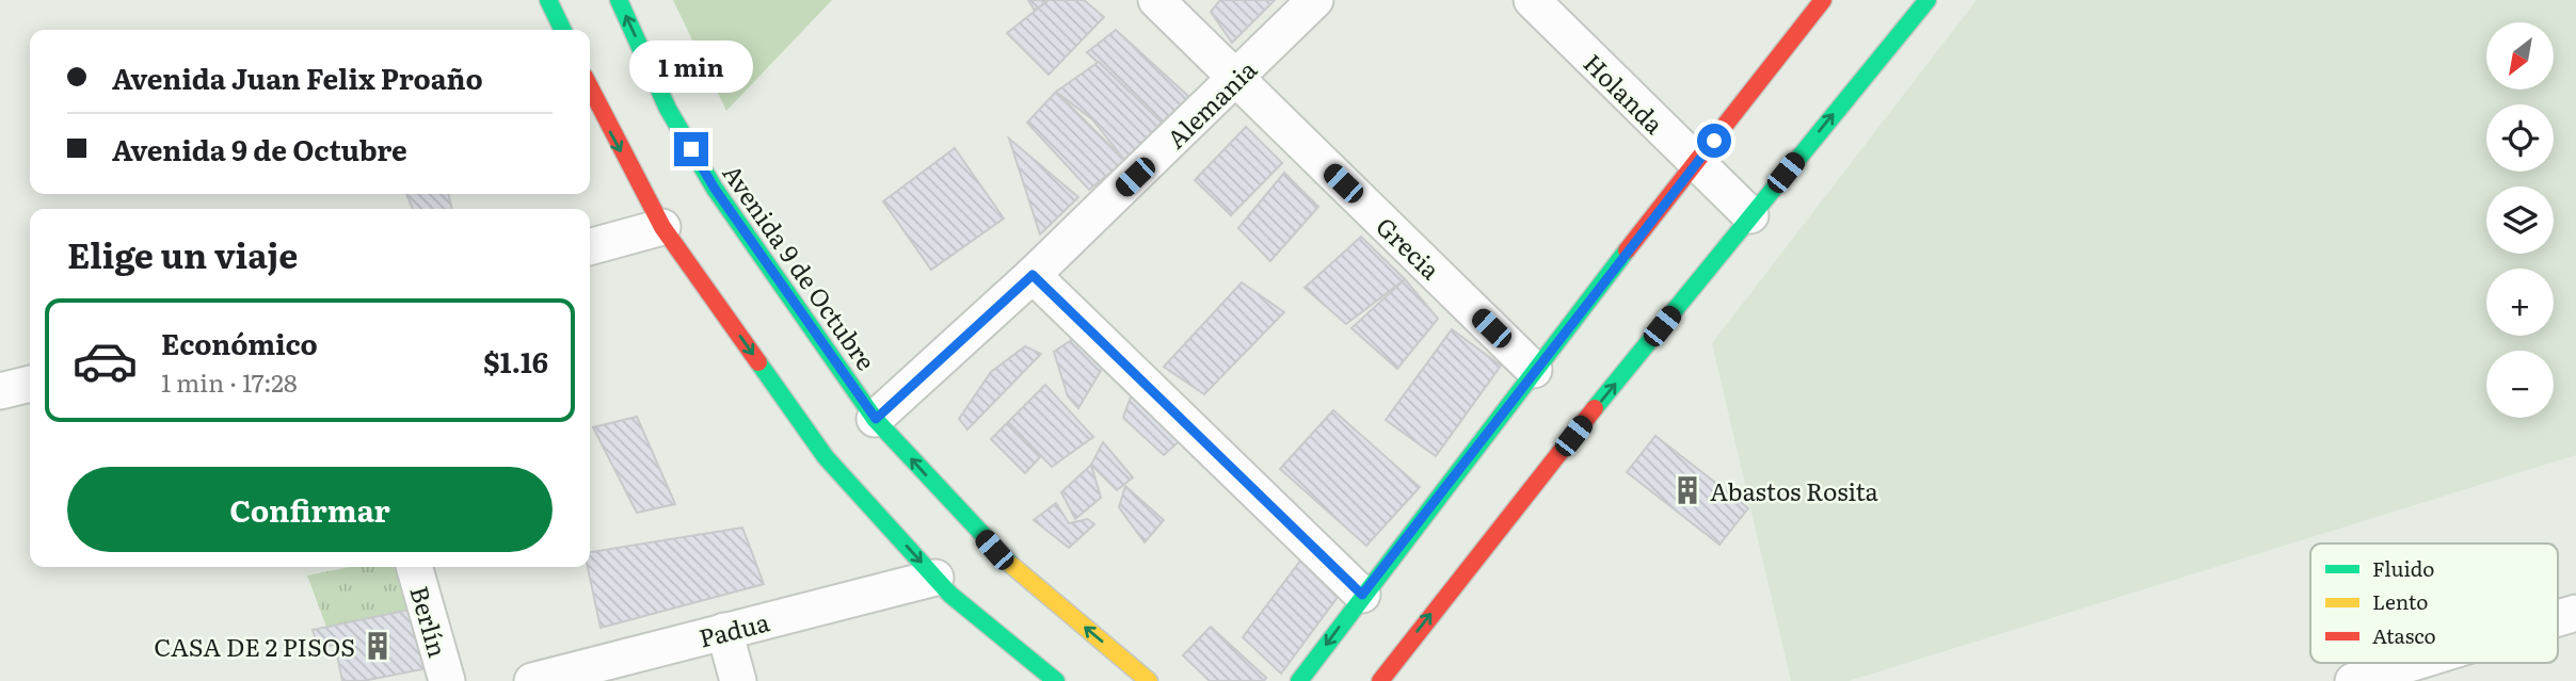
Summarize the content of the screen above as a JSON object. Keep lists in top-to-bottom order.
{
  "streets": {
    "main road": ["Avenida 9 de Octubre"],
    "street": [
      "Holanda",
      "Alemania",
      "Grecia",
      "Berlín",
      "Padua"
    ]
  },
  "crossings": [
    ["Alemania", "Grecia"],
    ["Alemania", "Avenida 9 de Octubre"]
  ],
  "places": {
    "building": ["Abastos Rosita", "CASA DE 2 PISOS"]
  },
  "legend": ["Fluido", "Lento", "Atasco"],
  "north": "bottom left",
  "page": {
    "map_buttons": ["+", "−"],
    "banner": ["Avenida Juan Felix Proaño", "Avenida 9 de Octubre"],
    "bubble": "1 min",
    "heading": "Elige un viaje",
    "list": [
      {
        "name": "Económico",
        "note": "1 min · 17:28",
        "value": "$1.16"
      }
    ],
    "buttons": "Confirmar"
  }
}
